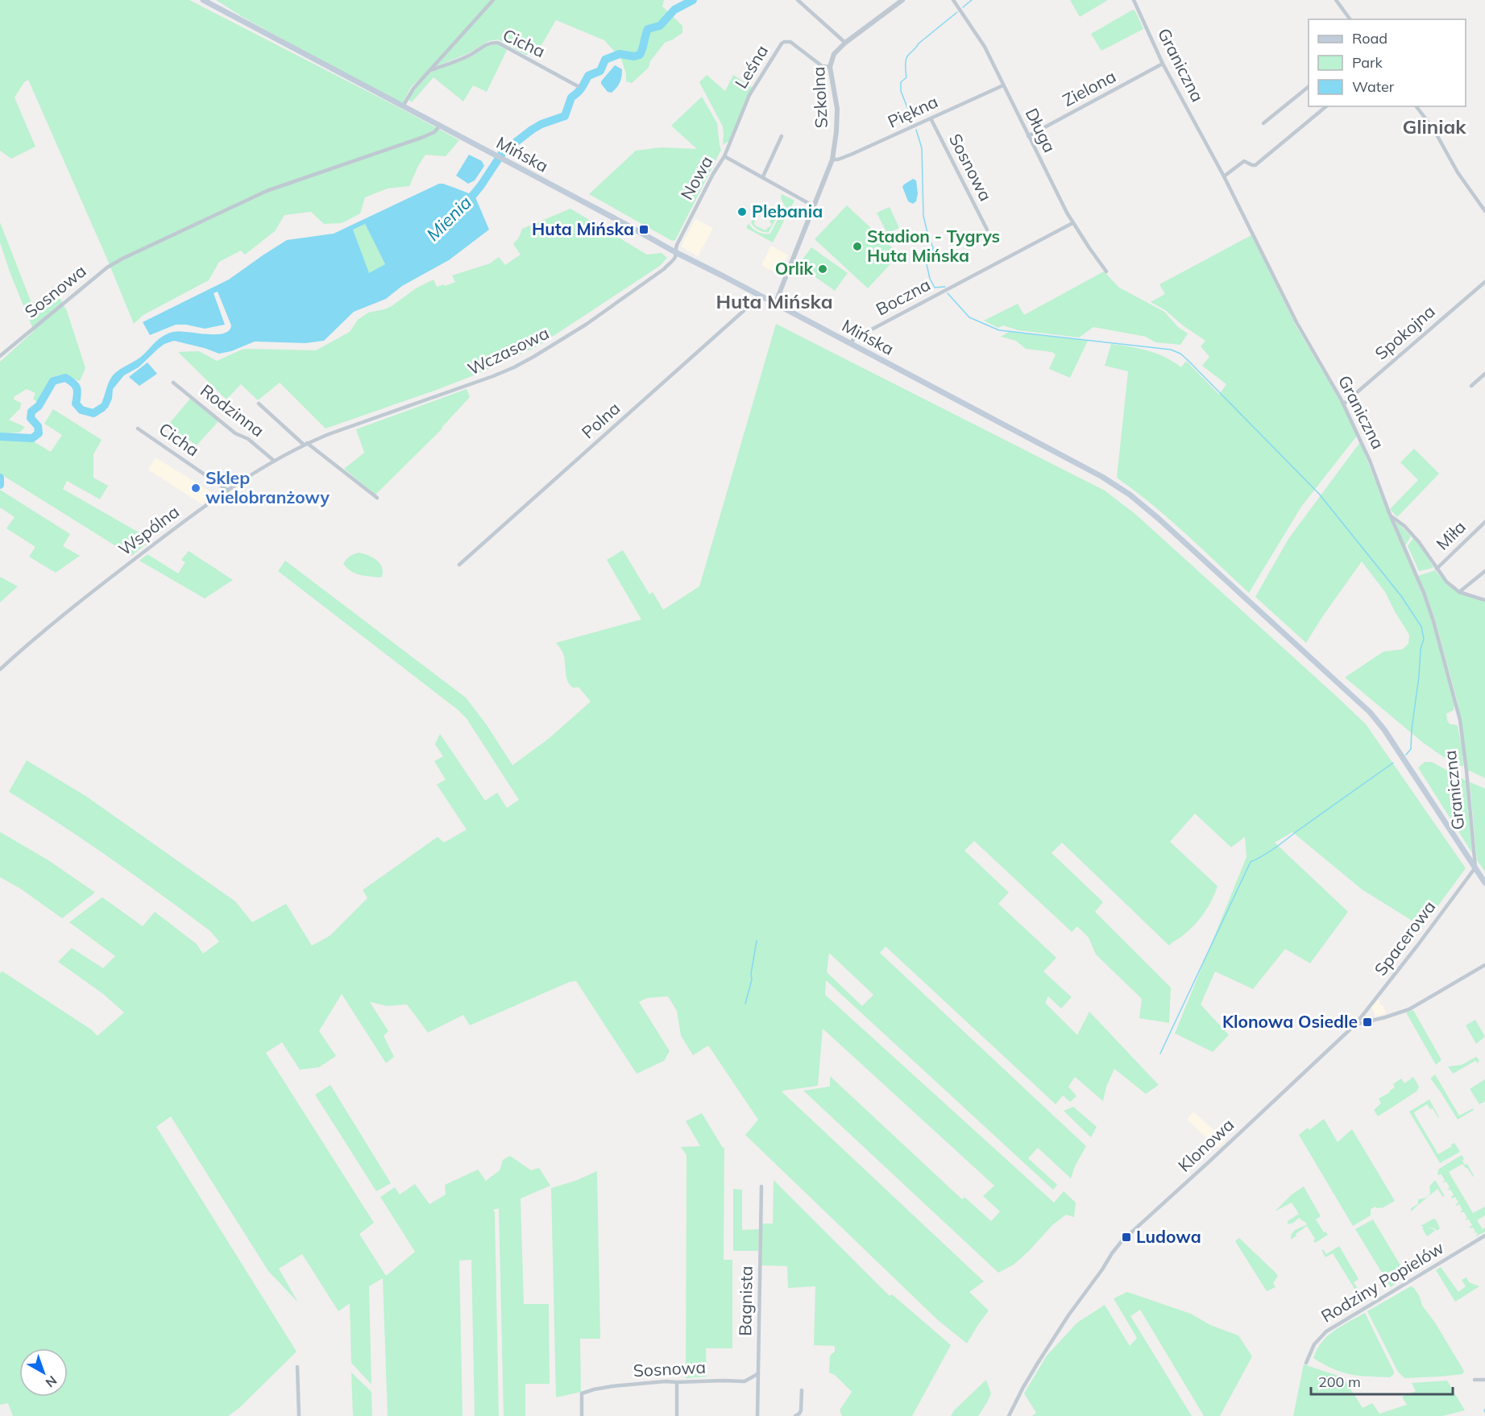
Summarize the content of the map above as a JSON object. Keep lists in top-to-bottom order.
{
  "streets": {
    "main road": ["Mińska"],
    "street": [
      "Cicha",
      "Graniczna",
      "Leśna",
      "Zielona",
      "Szkolna",
      "Piękna",
      "Długa",
      "Sosnowa",
      "Nowa",
      "Boczna",
      "Spokojna",
      "Wczasowa",
      "Rodzinna",
      "Polna",
      "Wspólna",
      "Miła",
      "Spacerowa",
      "Klonowa",
      "Rodziny Popielów",
      "Bagnista"
    ]
  },
  "crossings": [
    ["Cicha", "Wspólna"],
    ["Graniczna", "Zielona"],
    ["Graniczna", "Mińska"],
    ["Graniczna", "Spokojna"],
    ["Graniczna", "Spacerowa"],
    ["Leśna", "Szkolna"],
    ["Leśna", "Nowa"],
    ["Zielona", "Długa"],
    ["Szkolna", "Piękna"],
    ["Szkolna", "Mińska"],
    ["Szkolna", "Nowa"],
    ["Piękna", "Długa"],
    ["Piękna", "Sosnowa"],
    ["Długa", "Boczna"],
    ["Mińska", "Sosnowa"],
    ["Mińska", "Nowa"],
    ["Mińska", "Boczna"],
    ["Mińska", "Wczasowa"],
    ["Mińska", "Polna"],
    ["Mińska", "Spacerowa"],
    ["Sosnowa", "Bagnista"],
    ["Nowa", "Wczasowa"],
    ["Wczasowa", "Wspólna"],
    ["Rodzinna", "Wspólna"],
    ["Spacerowa", "Klonowa"]
  ],
  "districts": ["Gliniak", "Huta Mińska"],
  "water": ["Mienia"],
  "places": {
    "other": [
      "Plebania",
      "Stadion - Tygrys Huta Mińska",
      "Orlik",
      "Sklep wielobranżowy"
    ],
    "transit": ["Huta Mińska", "Klonowa Osiedle", "Ludowa"]
  },
  "legend": ["Road", "Park", "Water"],
  "scale_bar": "200 m",
  "north": "bottom right"
}
